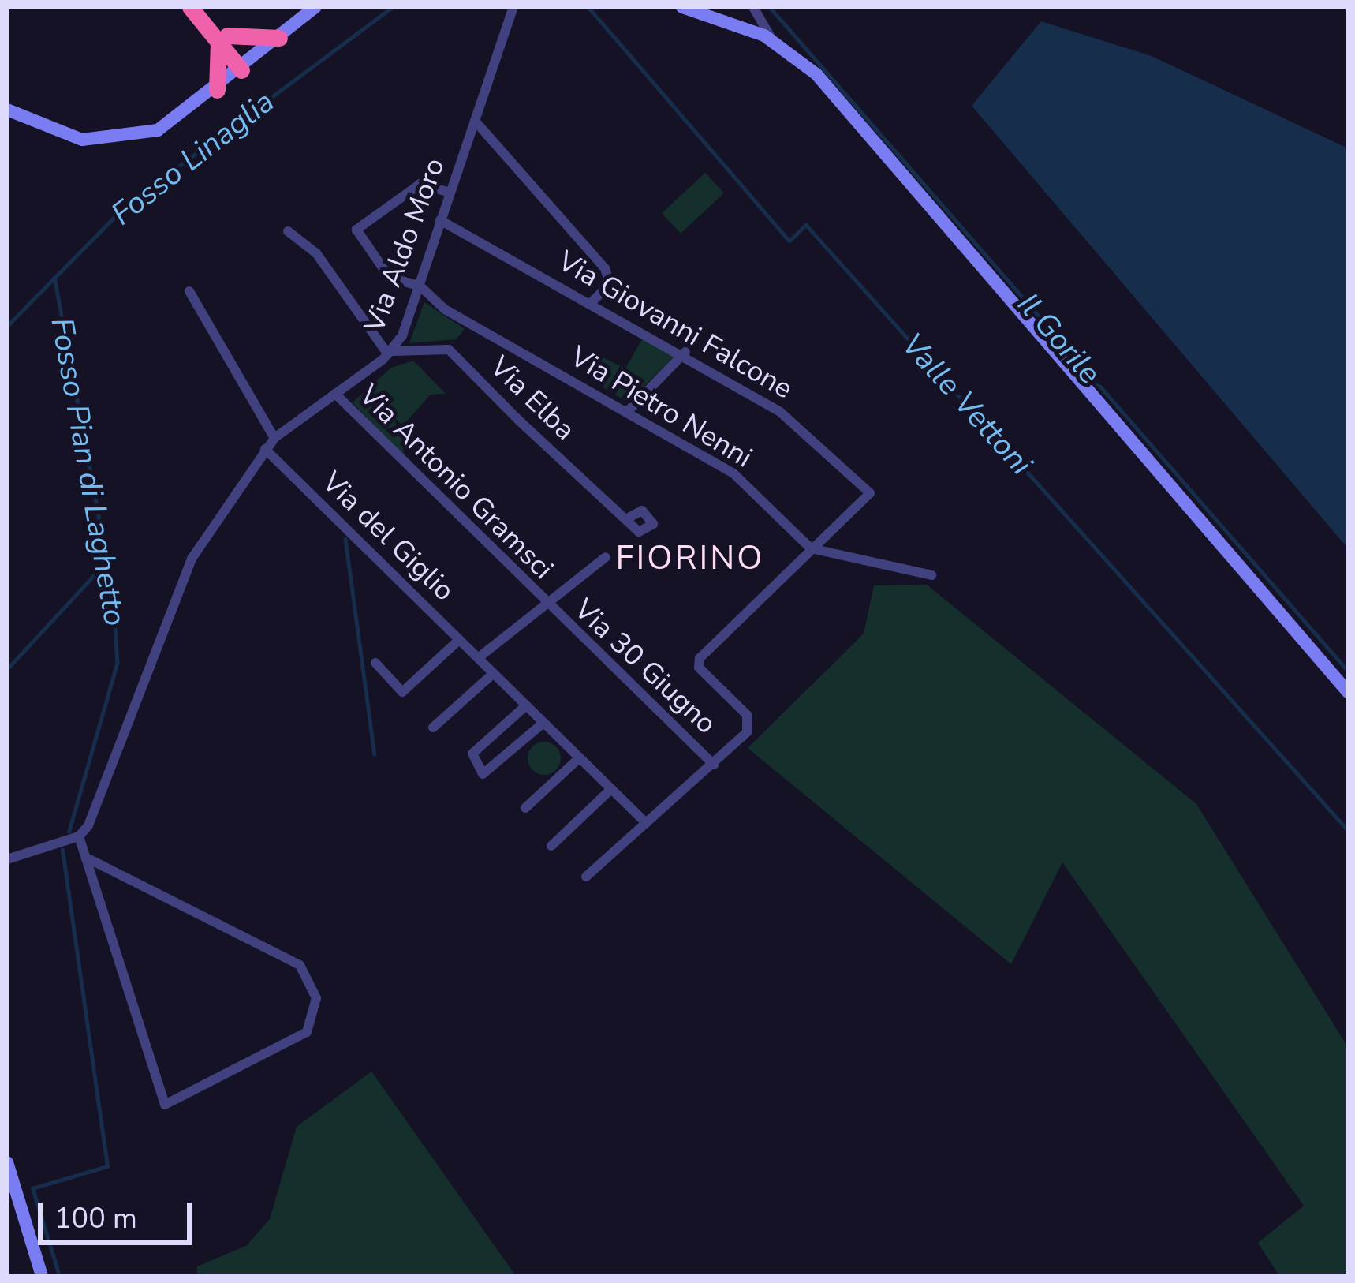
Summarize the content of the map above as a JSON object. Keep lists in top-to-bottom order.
{
  "streets": {
    "street": [
      "Via Aldo Moro",
      "Via Giovanni Falcone",
      "Via Elba",
      "Via Pietro Nenni",
      "Via Antonio Gramsci",
      "Via del Giglio",
      "Via 30 Giugno"
    ]
  },
  "crossings": [
    ["Via Aldo Moro", "Via Giovanni Falcone"],
    ["Via Aldo Moro", "Via Elba"],
    ["Via Aldo Moro", "Via Pietro Nenni"],
    ["Via Aldo Moro", "Via Antonio Gramsci"],
    ["Via Aldo Moro", "Via del Giglio"],
    ["Via Giovanni Falcone", "Via Pietro Nenni"],
    ["Via Antonio Gramsci", "Via 30 Giugno"]
  ],
  "districts": ["FIORINO"],
  "water": [
    "Fosso Linaglia",
    "Il Gorile",
    "Valle Vettoni",
    "Fosso Pian di Laghetto"
  ],
  "scale_bar": "100 m"
}
